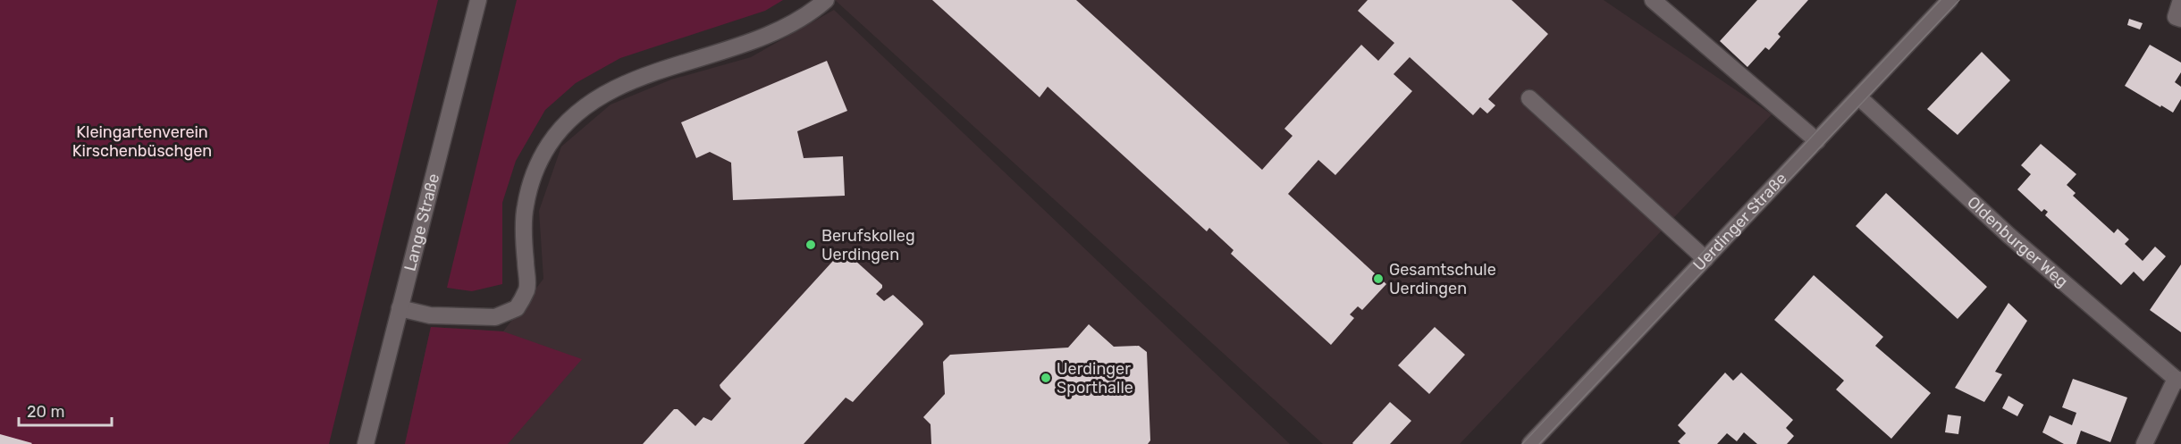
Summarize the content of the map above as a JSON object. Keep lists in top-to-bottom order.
{
  "streets": {
    "street": ["Lange Straße", "Uerdinger Straße", "Oldenburger Weg"]
  },
  "crossings": [
    ["Uerdinger Straße", "Oldenburger Weg"]
  ],
  "parks": ["Kleingartenverein Kirschenbüschgen"],
  "places": ["Berufskolleg Uerdingen", "Gesamtschule Uerdingen", "Uerdinger Sporthalle"],
  "scale_bar": "20 m"
}
